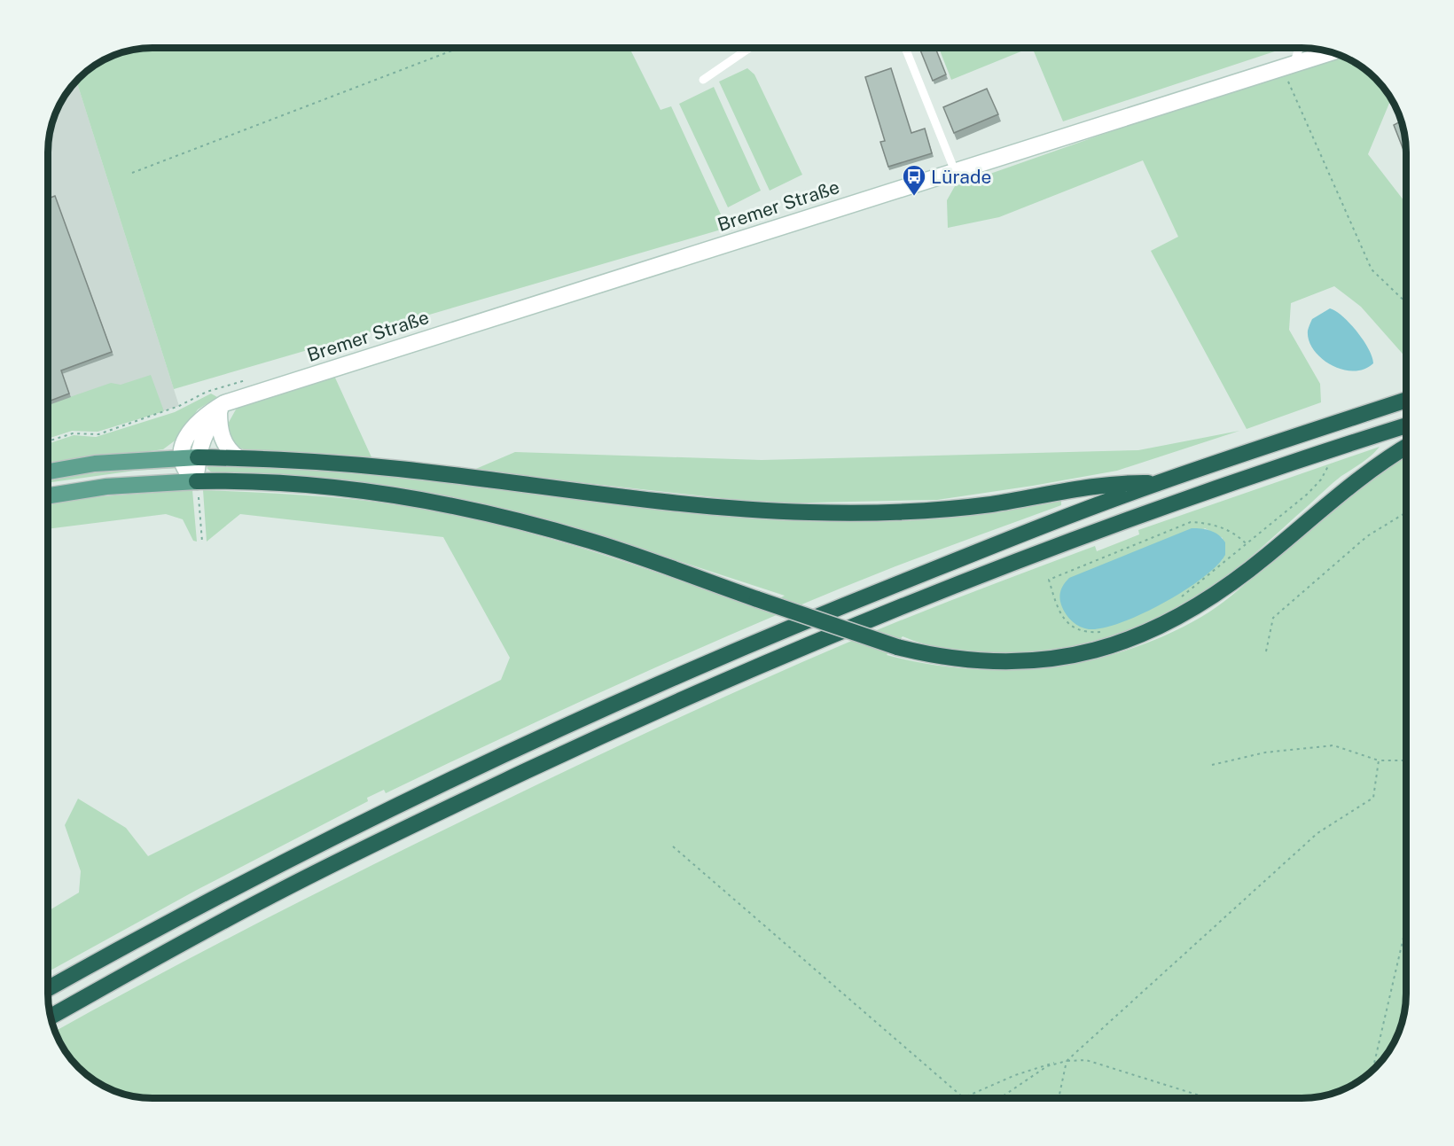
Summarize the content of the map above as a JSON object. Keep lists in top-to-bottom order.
{
  "streets": {
    "main road": ["Bremer Straße"]
  },
  "places": {
    "bus stop": ["Lürade"]
  }
}
